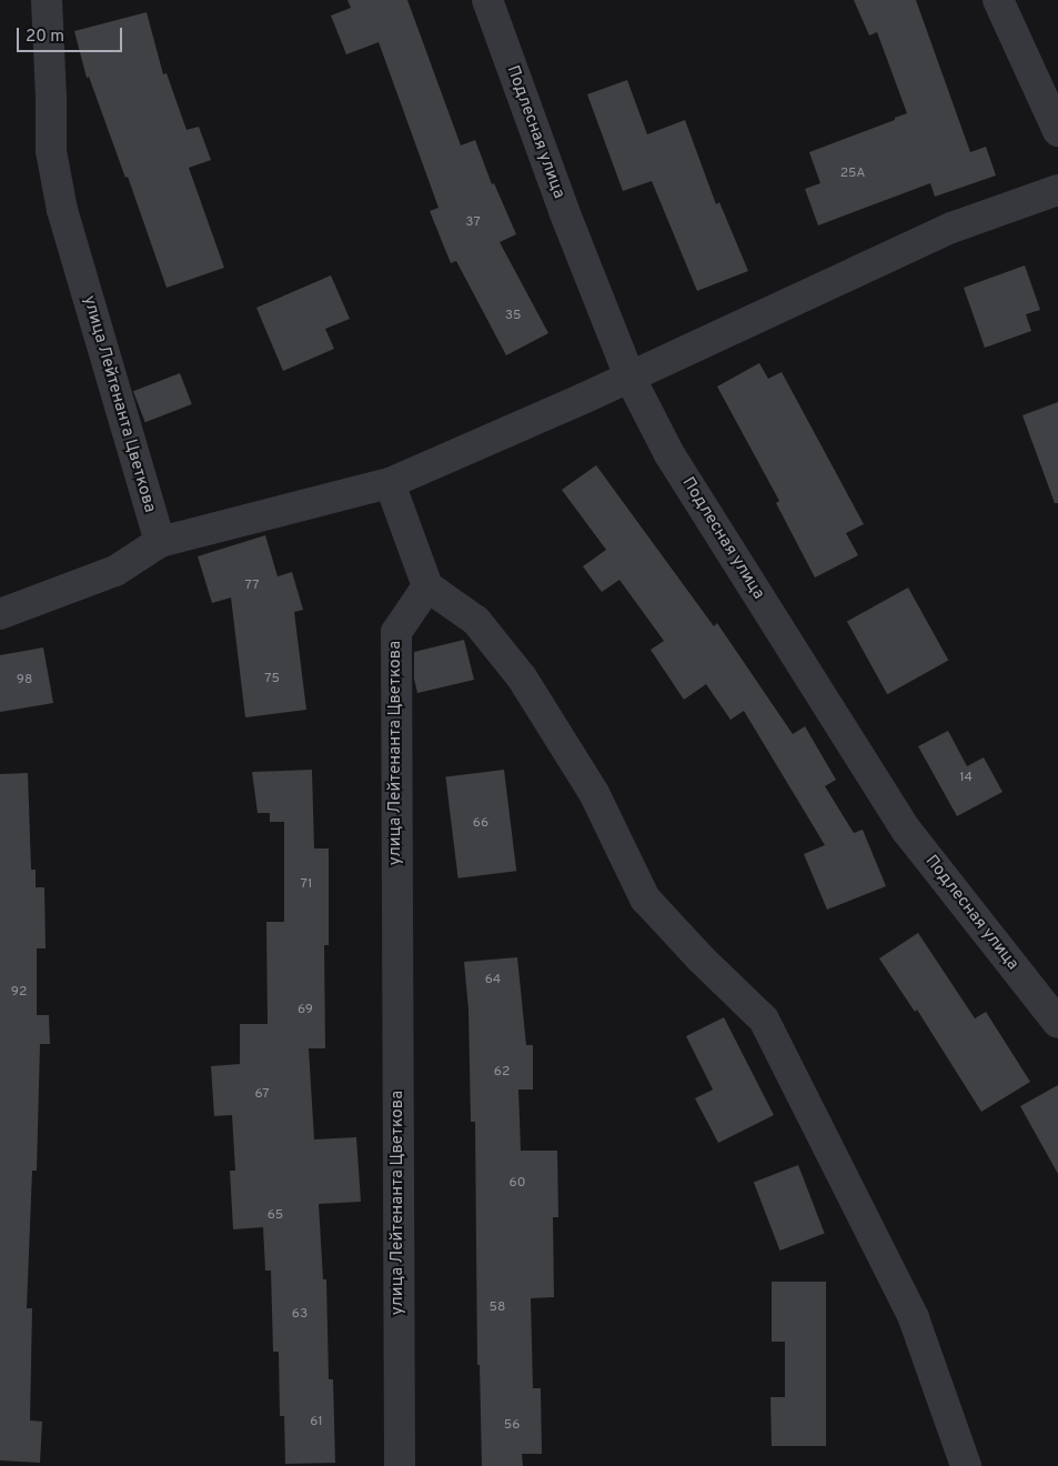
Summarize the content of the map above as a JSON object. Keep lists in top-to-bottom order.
{
  "streets": {
    "street": ["Подлесная улица", "улица Лейтенанта Цветкова"]
  },
  "house_numbers": [
    "25А",
    "37",
    "35",
    "77",
    "75",
    "98",
    "14",
    "66",
    "71",
    "64",
    "92",
    "69",
    "62",
    "67",
    "60",
    "65",
    "58",
    "63",
    "61",
    "56"
  ],
  "scale_bar": "20 m"
}
